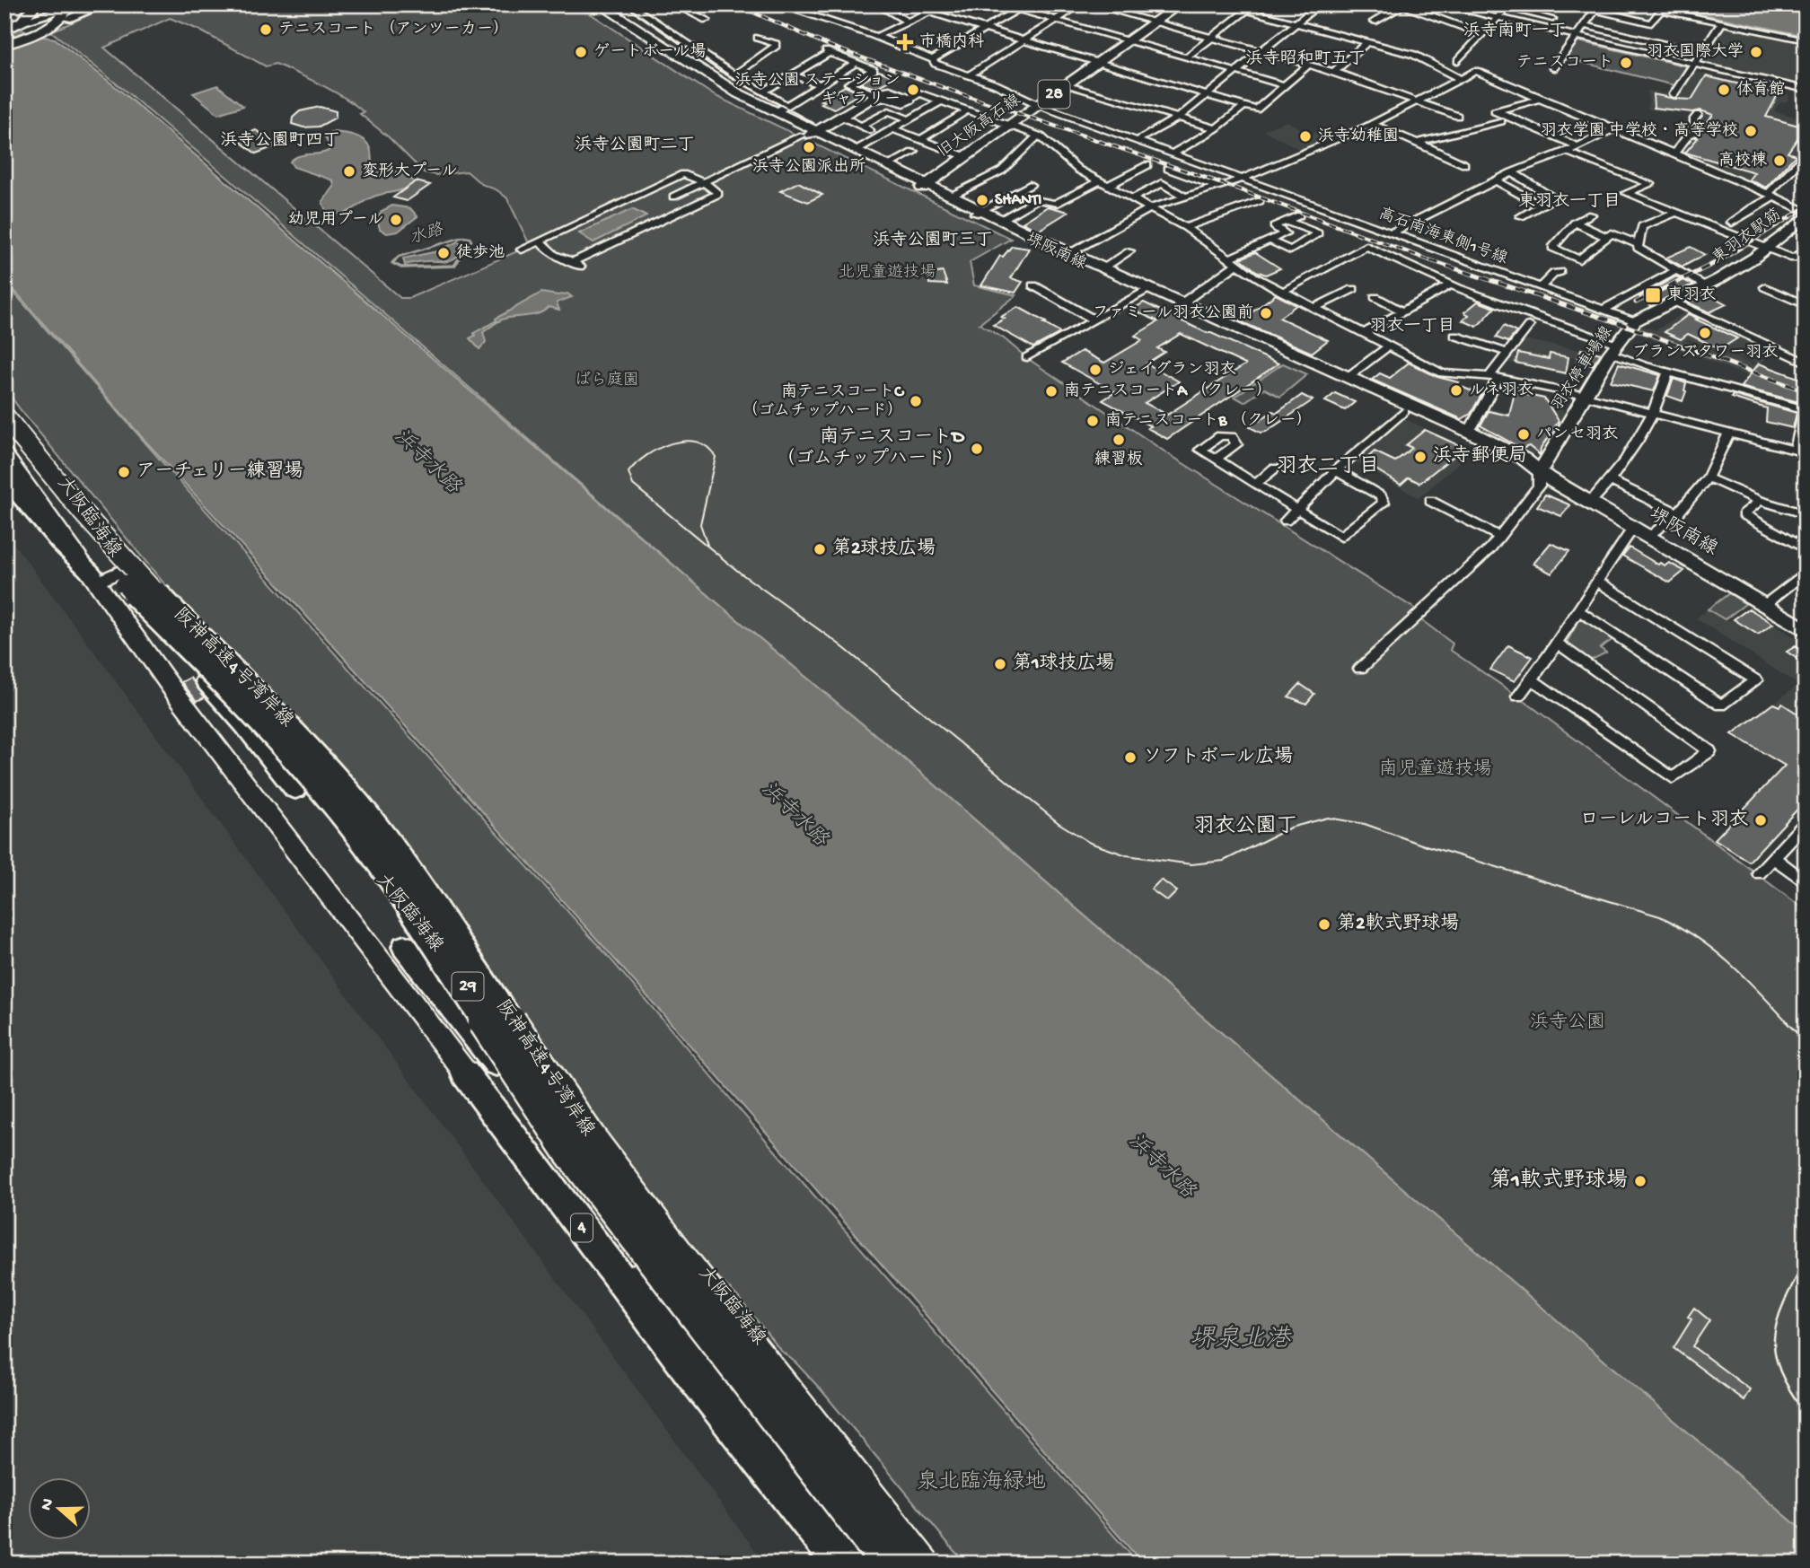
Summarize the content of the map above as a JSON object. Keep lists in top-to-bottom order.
{
  "streets": {
    "highway": ["阪神高速4号湾岸線", "4"],
    "main road": [
      "28",
      "旧大阪高石線",
      "東羽衣駅筋",
      "堺阪南線",
      "羽衣停車場線",
      "大阪臨海線",
      "29"
    ],
    "street": ["高石南海東側1号線"]
  },
  "crossings": [
    ["旧大阪高石線", "高石南海東側1号線"],
    ["旧大阪高石線", "堺阪南線"],
    ["高石南海東側1号線", "羽衣停車場線"],
    ["東羽衣駅筋", "羽衣停車場線"],
    ["堺阪南線", "羽衣停車場線"],
    ["大阪臨海線", "阪神高速4号湾岸線"],
    ["大阪臨海線", "4"]
  ],
  "districts": [
    "浜寺南町一丁",
    "浜寺昭和町五丁",
    "浜寺公園町四丁",
    "浜寺公園町二丁",
    "東羽衣一丁目",
    "浜寺公園町三丁",
    "羽衣一丁目",
    "羽衣二丁目",
    "羽衣公園丁"
  ],
  "water": ["水路", "浜寺水路", "堺泉北港"],
  "parks": [
    "北児童遊技場",
    "ばら庭園",
    "南児童遊技場",
    "浜寺公園",
    "泉北臨海緑地"
  ],
  "places": {
    "other": [
      "テニスコート （アンツーカー）",
      "ゲートボール場",
      "羽衣国際大学",
      "テニスコート",
      "浜寺公園 ステーション ギャラリー",
      "体育館",
      "羽衣学園 中学校・高等学校",
      "浜寺幼稚園",
      "浜寺公園派出所",
      "高校棟",
      "変形大プール",
      "SHANTI",
      "幼児用プール",
      "徒歩池",
      "ファミール羽衣公園前",
      "ブランズタワー羽衣",
      "ジェイグラン羽衣",
      "ルネ羽衣",
      "南テニスコートA （クレー）",
      "南テニスコートC （ゴムチップハード）",
      "南テニスコートB （クレー）",
      "パンセ羽衣",
      "練習板",
      "南テニスコートD （ゴムチップハード）",
      "浜寺郵便局",
      "アーチェリー練習場",
      "第2球技広場",
      "第1球技広場",
      "ソフトボール広場",
      "ローレルコート羽衣",
      "第2軟式野球場",
      "第1軟式野球場"
    ],
    "health": ["市橋内科"],
    "transit": ["東羽衣"]
  },
  "north": "left"
}
